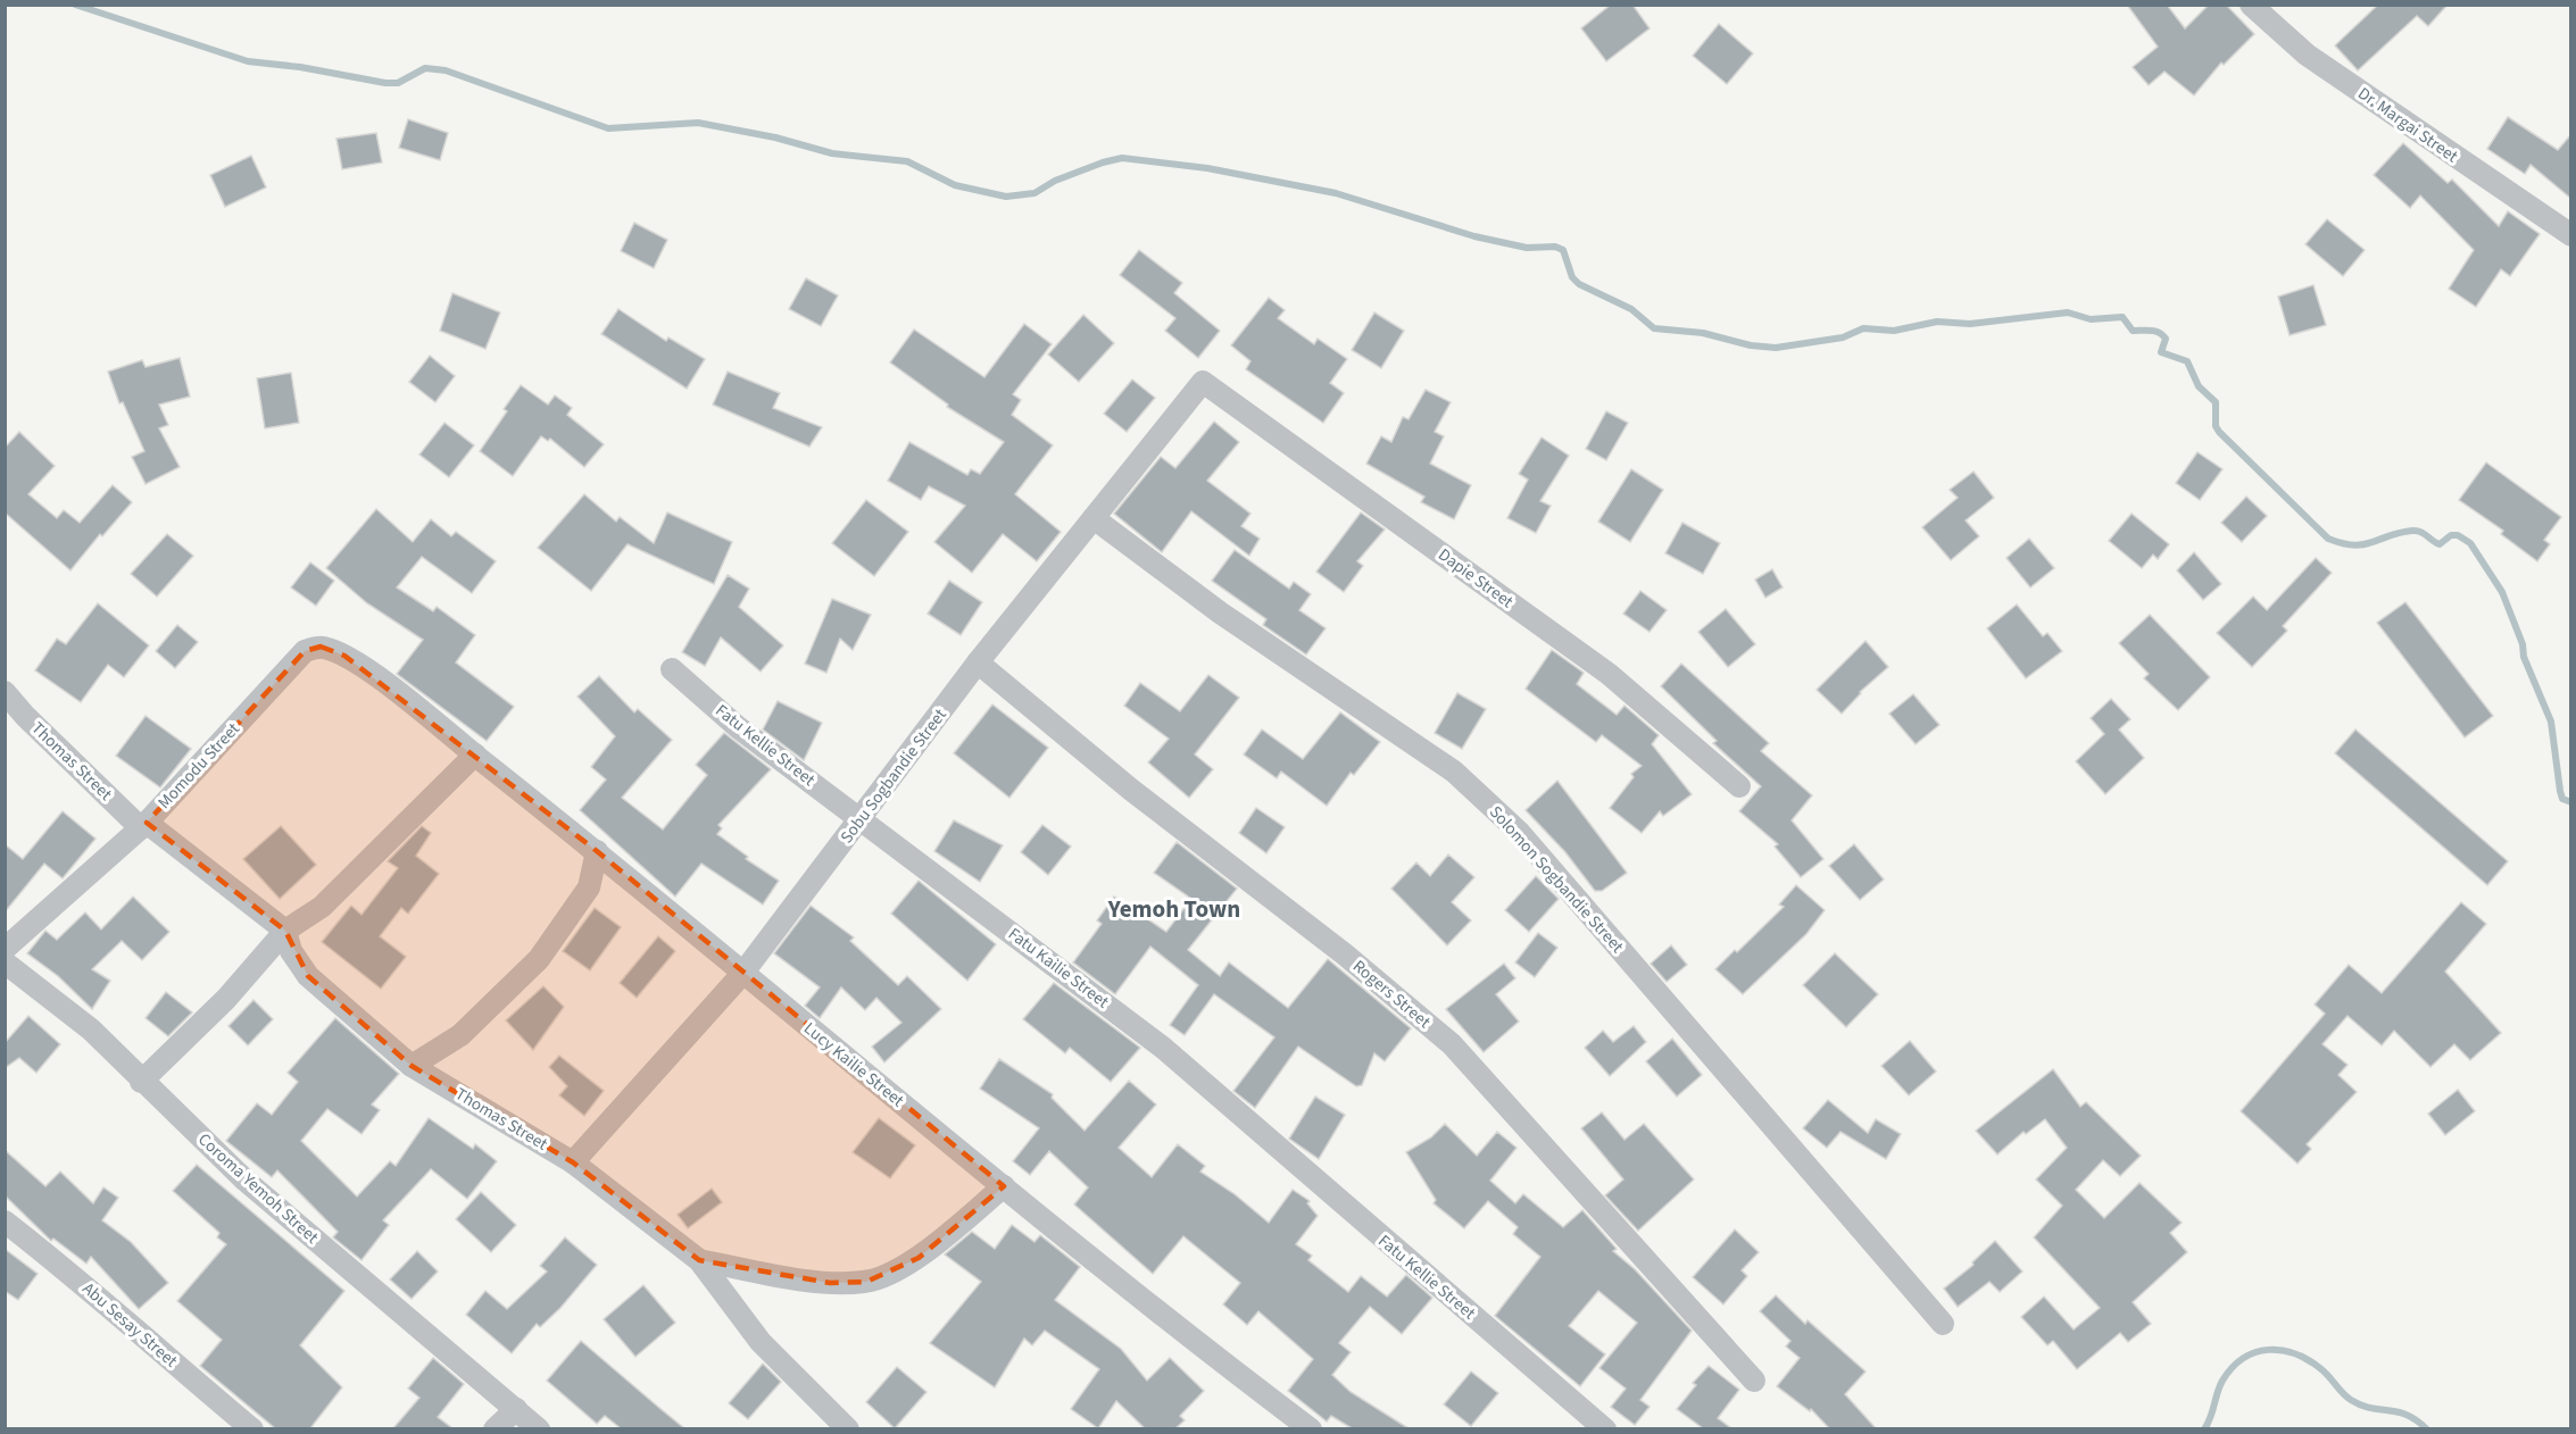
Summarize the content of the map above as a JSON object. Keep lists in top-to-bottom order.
{
  "streets": {
    "street": [
      "Dr. Margai Street",
      "Dapie Street",
      "Fatu Kellie Street",
      "Thomas Street",
      "Momodu Street",
      "Sobu Sogbandie Street",
      "Solomon Sogbandie Street",
      "Fatu Kailie Street",
      "Rogers Street",
      "Lucy Kailie Street",
      "Coroma Yemoh Street",
      "Abu Sesay Street"
    ]
  },
  "crossings": [
    ["Dapie Street", "Sobu Sogbandie Street"],
    ["Fatu Kellie Street", "Sobu Sogbandie Street"],
    ["Fatu Kellie Street", "Fatu Kailie Street"],
    ["Thomas Street", "Momodu Street"],
    ["Thomas Street", "Sobu Sogbandie Street"],
    ["Momodu Street", "Lucy Kailie Street"],
    ["Sobu Sogbandie Street", "Solomon Sogbandie Street"],
    ["Sobu Sogbandie Street", "Fatu Kailie Street"],
    ["Sobu Sogbandie Street", "Rogers Street"],
    ["Sobu Sogbandie Street", "Lucy Kailie Street"]
  ],
  "districts": ["Yemoh Town"]
}
